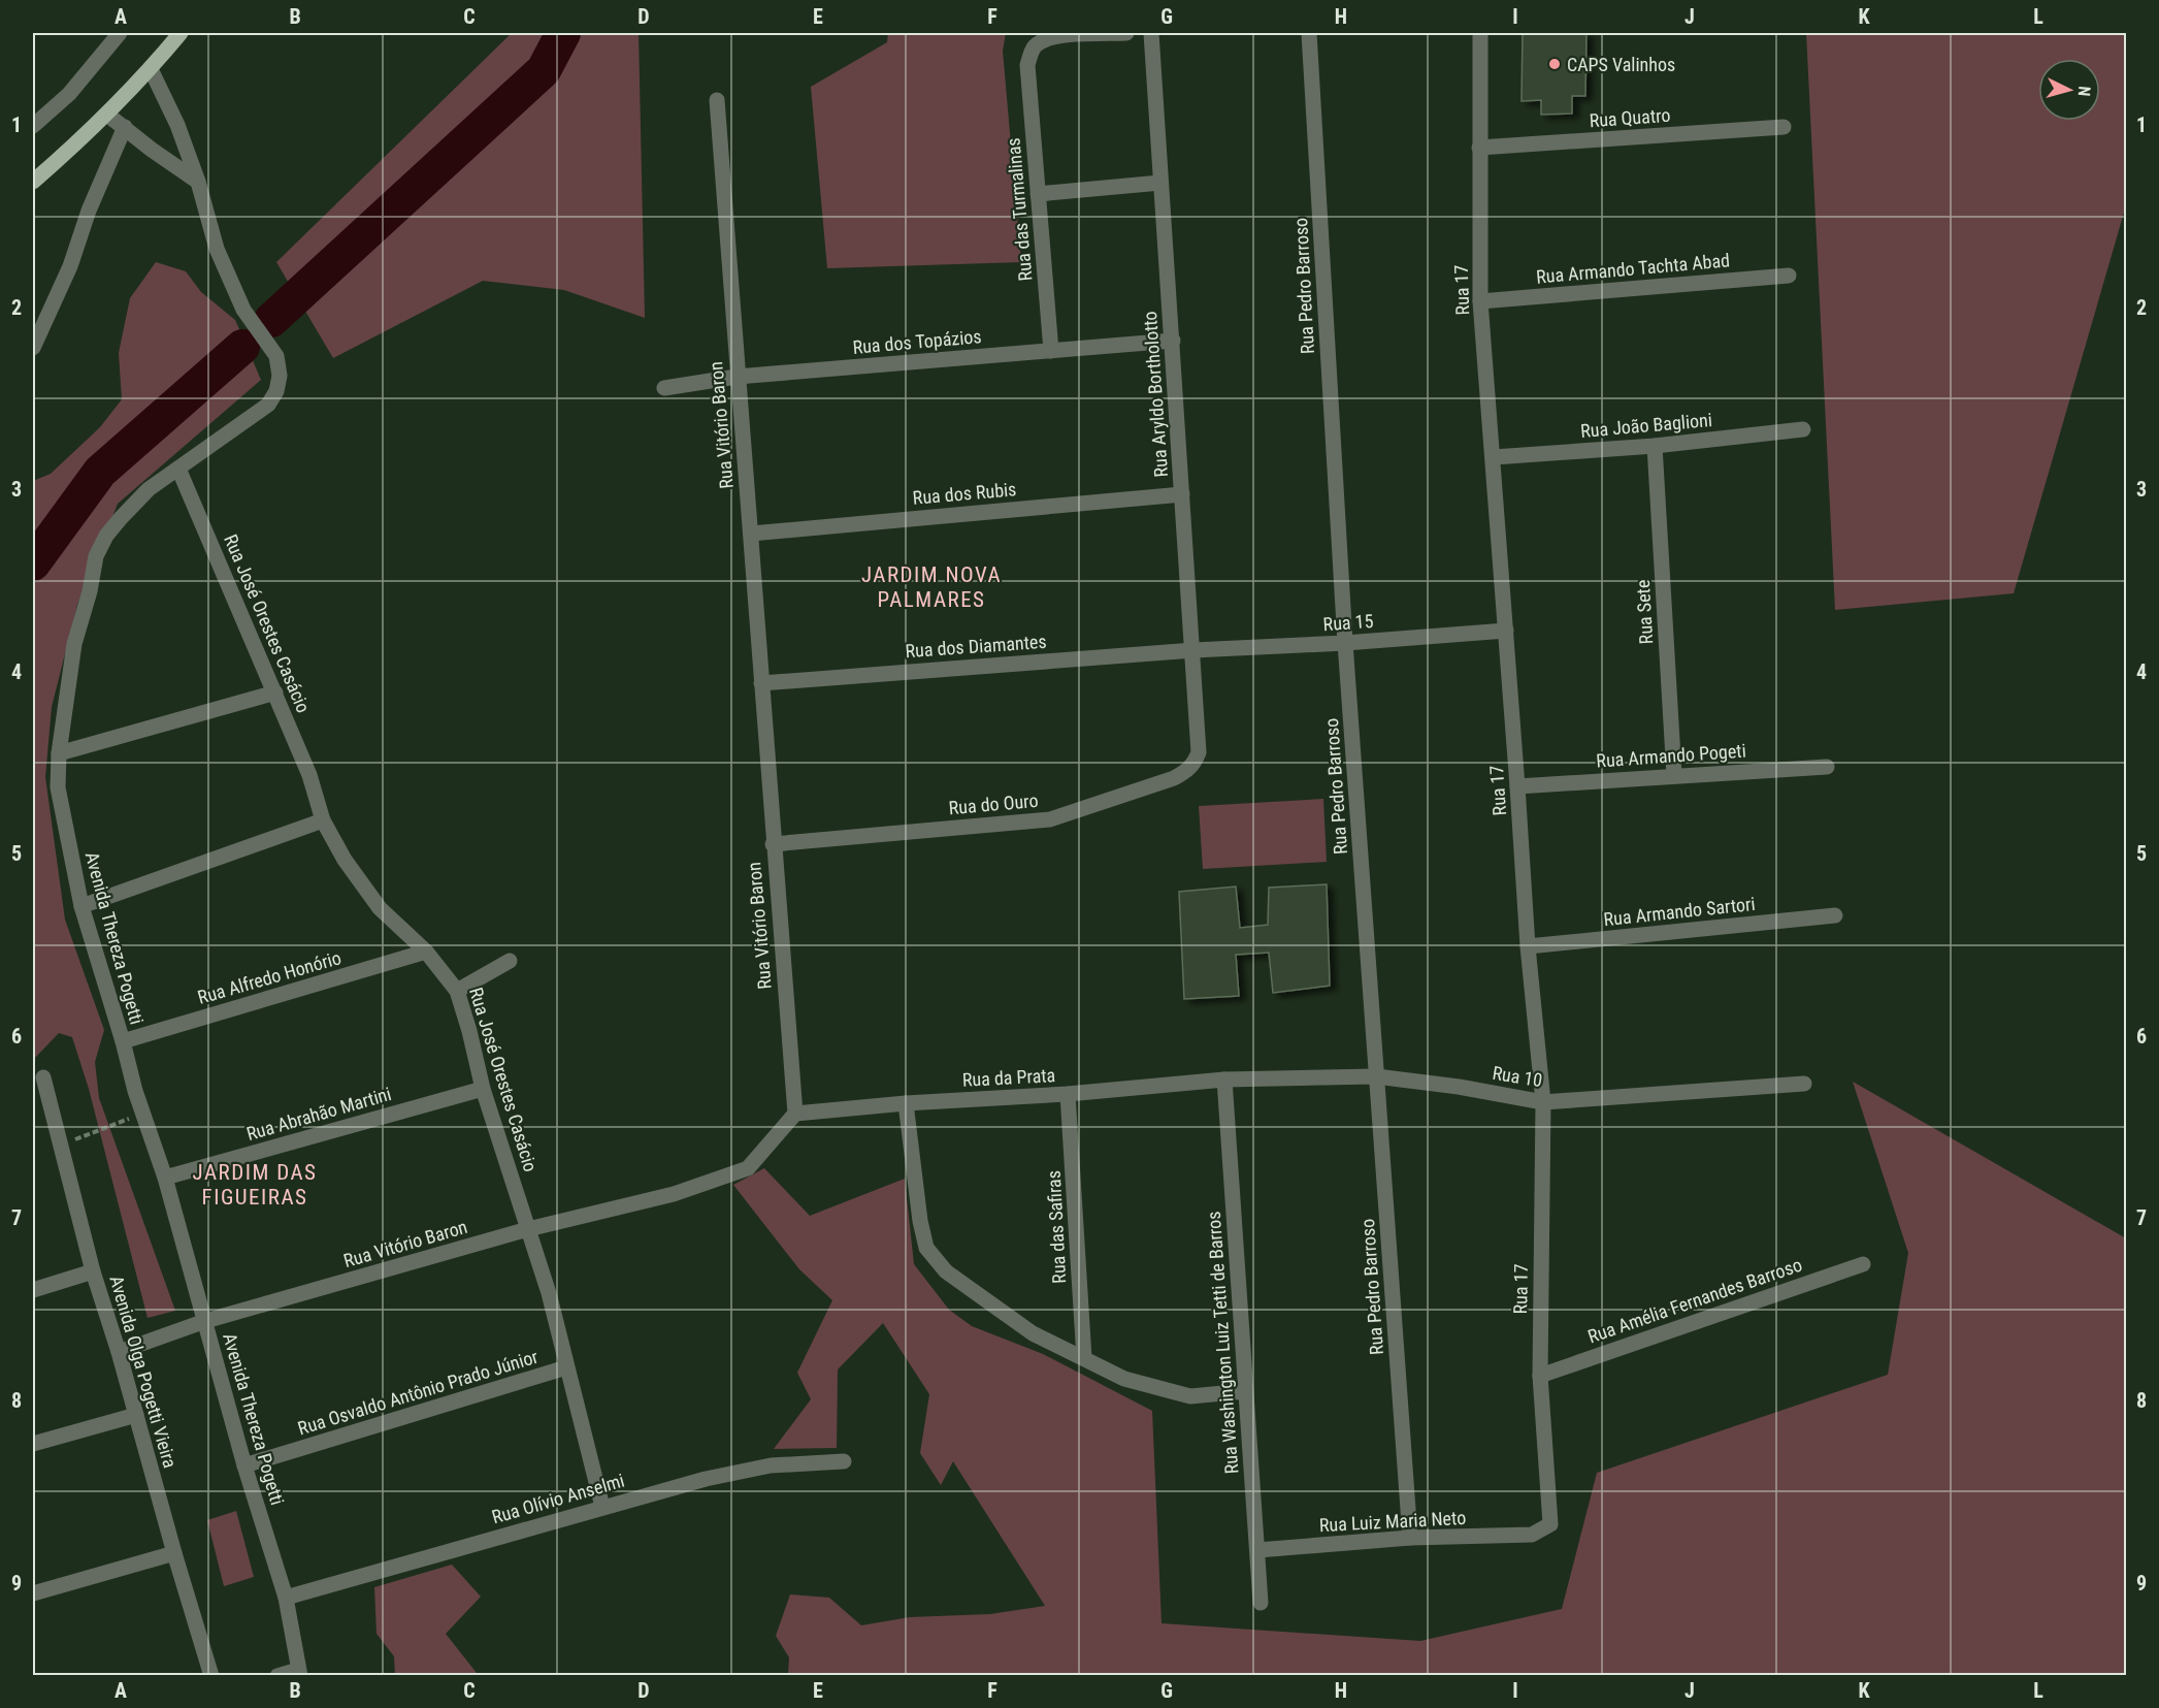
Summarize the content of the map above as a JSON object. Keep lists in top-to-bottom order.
{
  "streets": {
    "street": [
      "Rua Quatro",
      "Rua das Turmalinas",
      "Rua Armando Tachta Abad",
      "Rua Pedro Barroso",
      "Rua 17",
      "Rua dos Topázios",
      "Rua Aryldo Bortholotto",
      "Rua Vitório Baron",
      "Rua João Baglioni",
      "Rua dos Rubis",
      "Rua Sete",
      "Rua 15",
      "Rua José Orestes Casácio",
      "Rua dos Diamantes",
      "Rua Armando Pogeti",
      "Rua do Ouro",
      "Rua Armando Sartori",
      "Avenida Thereza Pogetti",
      "Rua Alfredo Honório",
      "Rua 10",
      "Rua da Prata",
      "Rua Abrahão Martini",
      "Rua das Safiras",
      "Rua Amélia Fernandes Barroso",
      "Rua Washington Luiz Tetti de Barros",
      "Avenida Olga Pogetti Vieira",
      "Rua Osvaldo Antônio Prado Júnior",
      "Rua Olívio Anselmi",
      "Rua Luiz Maria Neto"
    ]
  },
  "crossings": [
    ["Rua Quatro", "Rua 17"],
    ["Rua das Turmalinas", "Rua dos Topázios"],
    ["Rua Armando Tachta Abad", "Rua 17"],
    ["Rua Pedro Barroso", "Rua 15"],
    ["Rua Pedro Barroso", "Rua 10"],
    ["Rua Pedro Barroso", "Rua Luiz Maria Neto"],
    ["Rua 17", "Rua João Baglioni"],
    ["Rua 17", "Rua 15"],
    ["Rua 17", "Rua Armando Pogeti"],
    ["Rua 17", "Rua Armando Sartori"],
    ["Rua 17", "Rua 10"],
    ["Rua 17", "Rua Amélia Fernandes Barroso"],
    ["Rua 17", "Rua Luiz Maria Neto"],
    ["Rua dos Topázios", "Rua Aryldo Bortholotto"],
    ["Rua dos Topázios", "Rua Vitório Baron"],
    ["Rua Aryldo Bortholotto", "Rua dos Rubis"],
    ["Rua Aryldo Bortholotto", "Rua 15"],
    ["Rua Aryldo Bortholotto", "Rua dos Diamantes"],
    ["Rua Aryldo Bortholotto", "Rua do Ouro"],
    ["Rua Vitório Baron", "Rua dos Rubis"],
    ["Rua Vitório Baron", "Rua José Orestes Casácio"],
    ["Rua Vitório Baron", "Rua dos Diamantes"],
    ["Rua Vitório Baron", "Rua do Ouro"],
    ["Rua Vitório Baron", "Avenida Thereza Pogetti"],
    ["Rua Vitório Baron", "Rua da Prata"],
    ["Rua Vitório Baron", "Avenida Olga Pogetti Vieira"],
    ["Rua João Baglioni", "Rua Sete"],
    ["Rua Sete", "Rua Armando Pogeti"],
    ["Rua 15", "Rua dos Diamantes"],
    ["Rua José Orestes Casácio", "Avenida Thereza Pogetti"],
    ["Rua José Orestes Casácio", "Rua Alfredo Honório"],
    ["Rua José Orestes Casácio", "Rua Abrahão Martini"],
    ["Rua José Orestes Casácio", "Rua Osvaldo Antônio Prado Júnior"],
    ["Rua José Orestes Casácio", "Rua Olívio Anselmi"],
    ["Avenida Thereza Pogetti", "Rua Alfredo Honório"],
    ["Avenida Thereza Pogetti", "Rua Abrahão Martini"],
    ["Avenida Thereza Pogetti", "Rua Osvaldo Antônio Prado Júnior"],
    ["Avenida Thereza Pogetti", "Rua Olívio Anselmi"],
    ["Rua 10", "Rua da Prata"],
    ["Rua 10", "Rua Washington Luiz Tetti de Barros"],
    ["Rua da Prata", "Rua das Safiras"],
    ["Rua da Prata", "Rua Washington Luiz Tetti de Barros"],
    ["Rua Washington Luiz Tetti de Barros", "Rua Luiz Maria Neto"]
  ],
  "districts": ["JARDIM NOVA PALMARES", "JARDIM DAS FIGUEIRAS"],
  "places": ["CAPS Valinhos"],
  "north": "right",
  "grid": {
    "columns": [
      "A",
      "B",
      "C",
      "D",
      "E",
      "F",
      "G",
      "H",
      "I",
      "J",
      "K",
      "L"
    ],
    "rows": [
      "1",
      "2",
      "3",
      "4",
      "5",
      "6",
      "7",
      "8",
      "9"
    ]
  }
}
